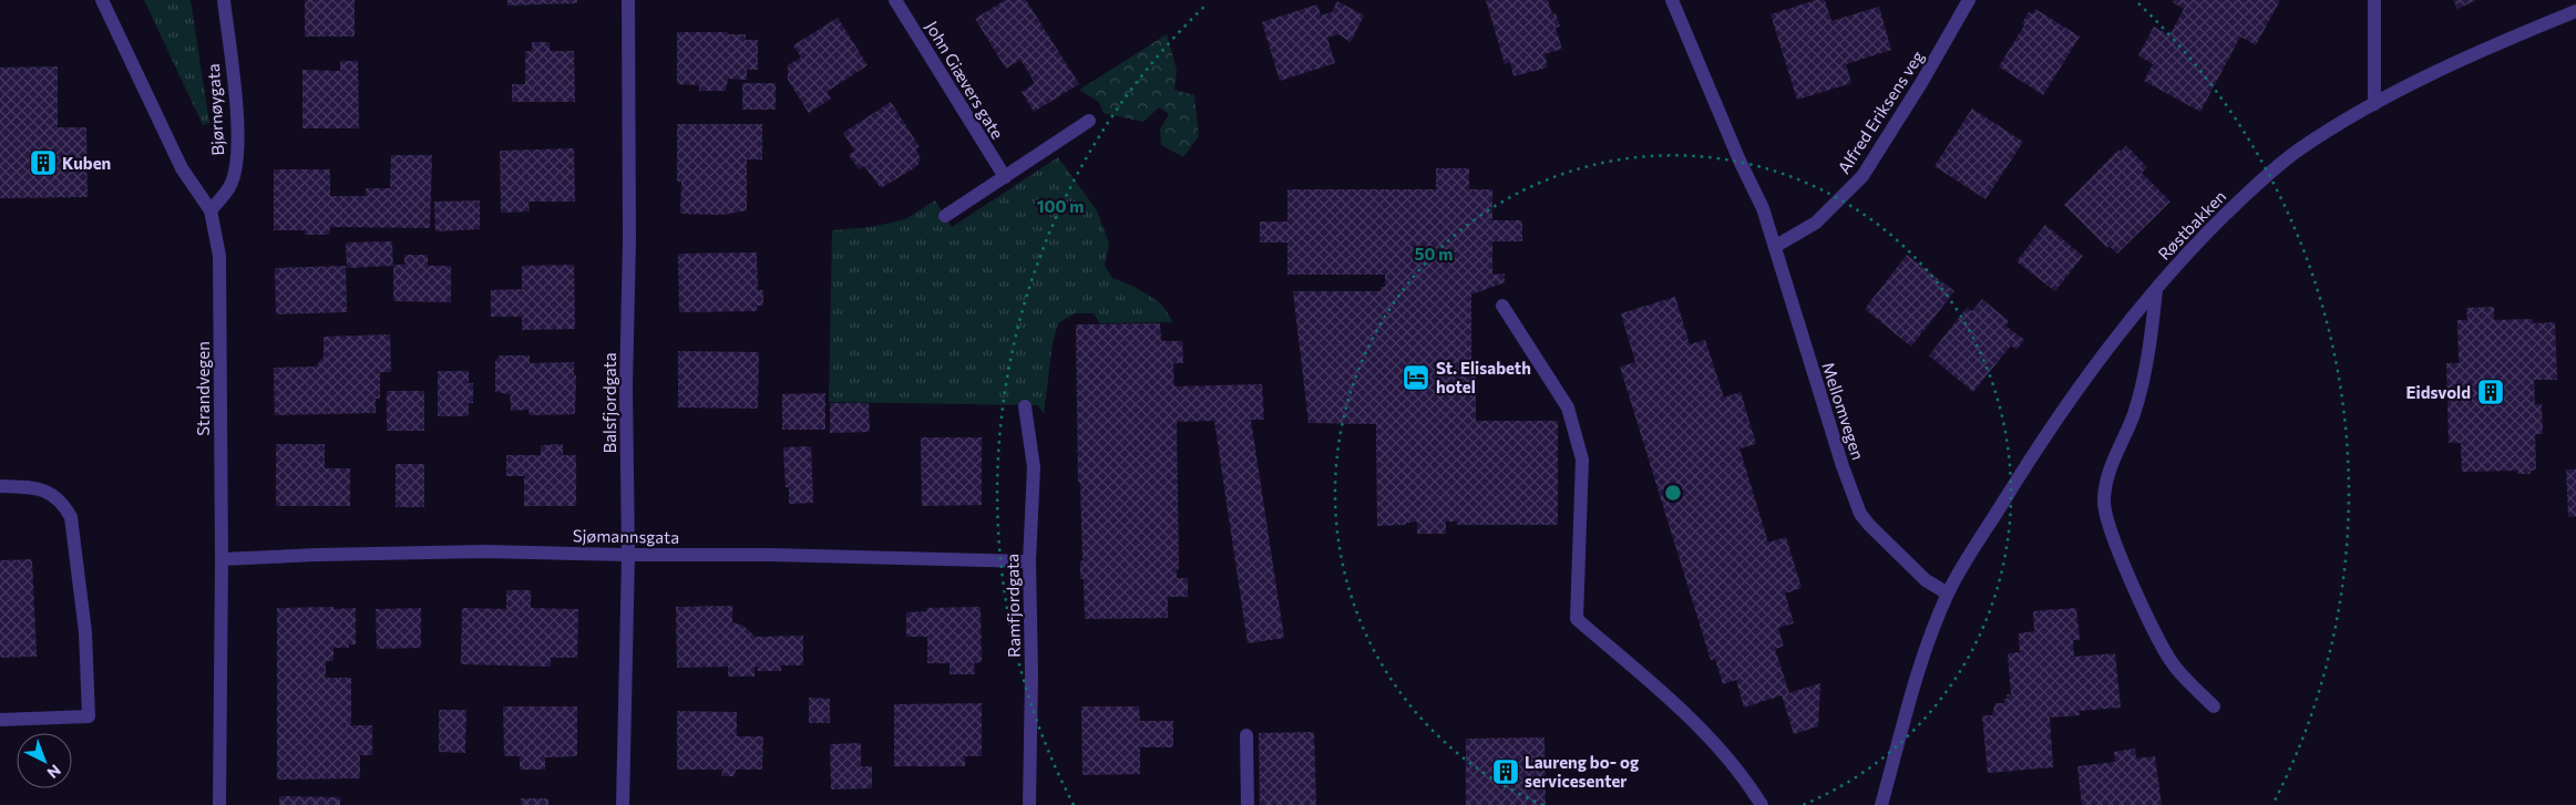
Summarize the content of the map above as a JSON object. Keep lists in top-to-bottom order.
{
  "streets": {
    "street": [
      "John Giævers gate",
      "Bjørnøygata",
      "Alfred Eriksens veg",
      "Røstbakken",
      "Strandvegen",
      "Balsfjordgata",
      "Mellomvegen",
      "Sjømannsgata",
      "Ramfjordgata"
    ]
  },
  "crossings": [
    ["Bjørnøygata", "Strandvegen"],
    ["Alfred Eriksens veg", "Mellomvegen"],
    ["Røstbakken", "Mellomvegen"],
    ["Strandvegen", "Sjømannsgata"],
    ["Balsfjordgata", "Sjømannsgata"],
    ["Sjømannsgata", "Ramfjordgata"]
  ],
  "places": {
    "building": ["Kuben", "Eidsvold", "Laureng bo- og servicesenter"],
    "hotel": ["St. Elisabeth hotel"]
  },
  "north": "bottom right",
  "rings": ["100 m", "50 m"]
}
